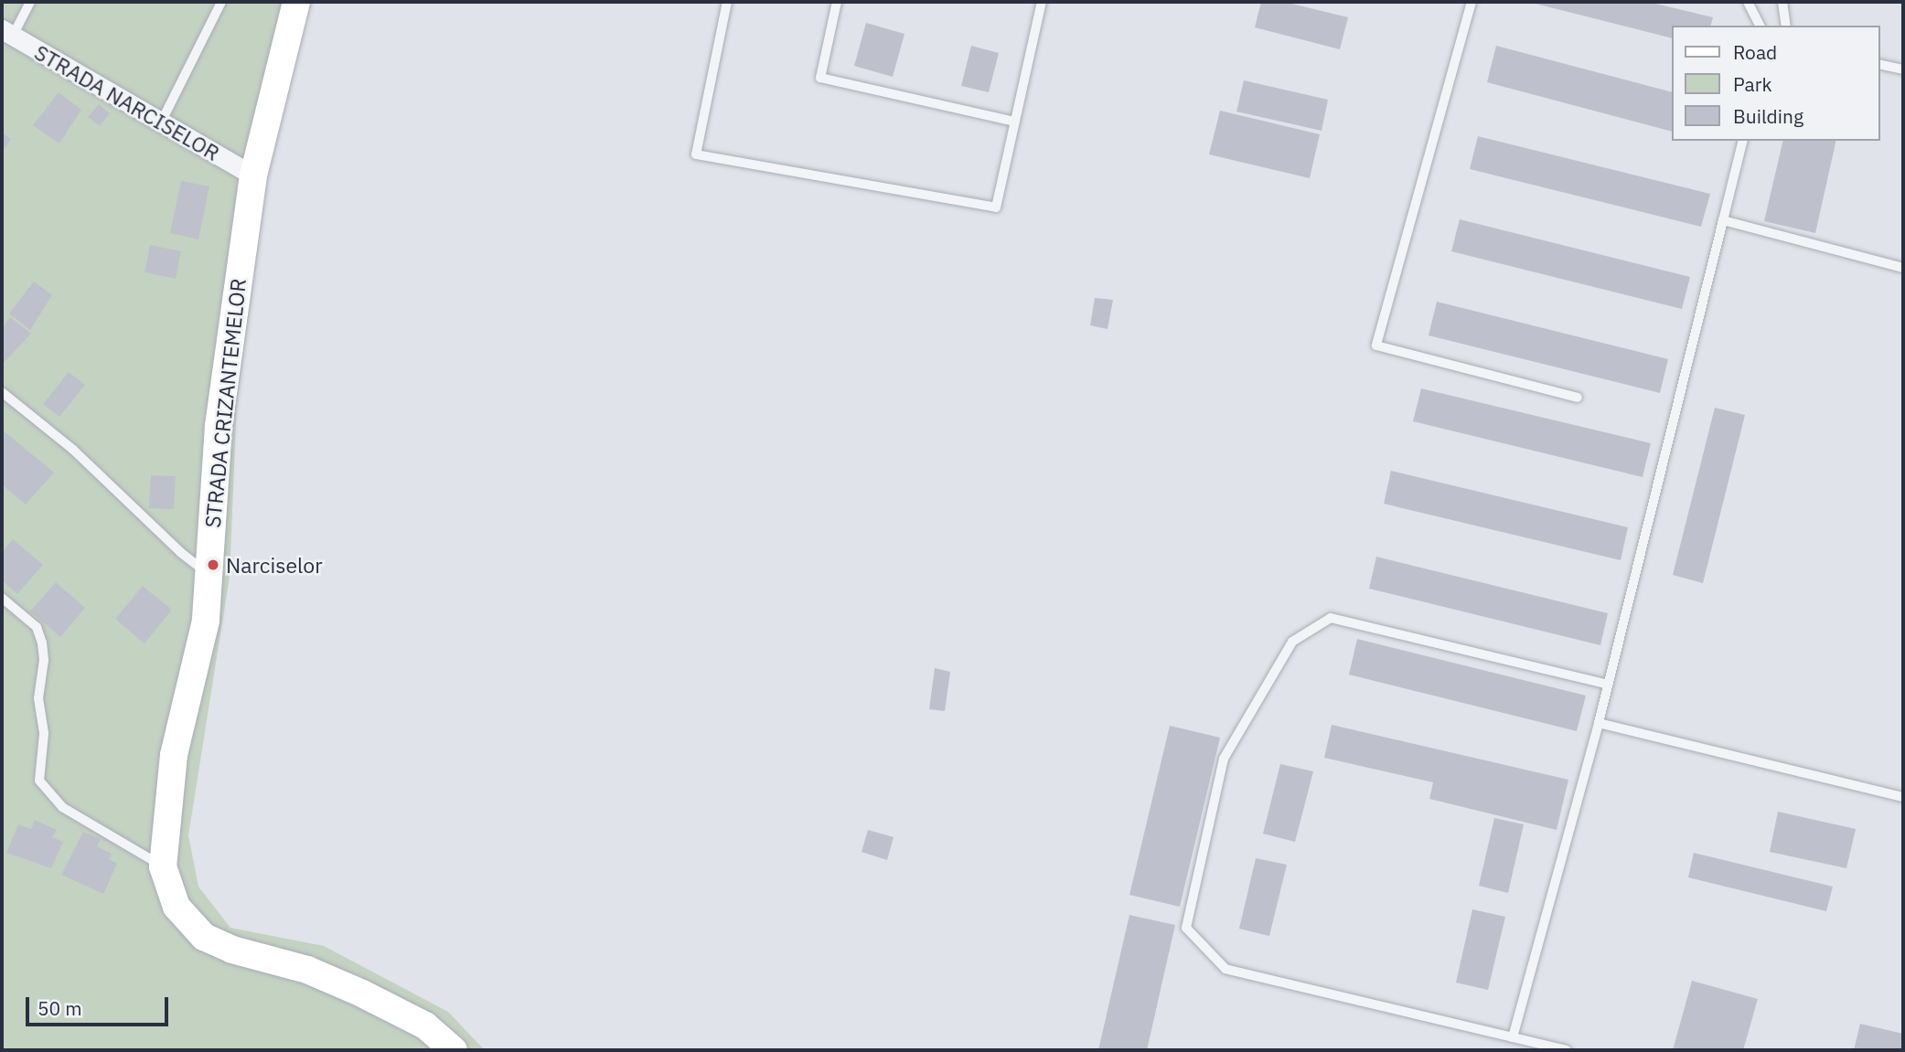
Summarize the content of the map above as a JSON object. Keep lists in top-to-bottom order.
{
  "streets": {
    "street": ["STRADA NARCISELOR", "STRADA CRIZANTEMELOR"]
  },
  "crossings": [
    ["STRADA NARCISELOR", "STRADA CRIZANTEMELOR"]
  ],
  "places": ["Narciselor"],
  "legend": ["Road", "Park", "Building"],
  "scale_bar": "50 m"
}
